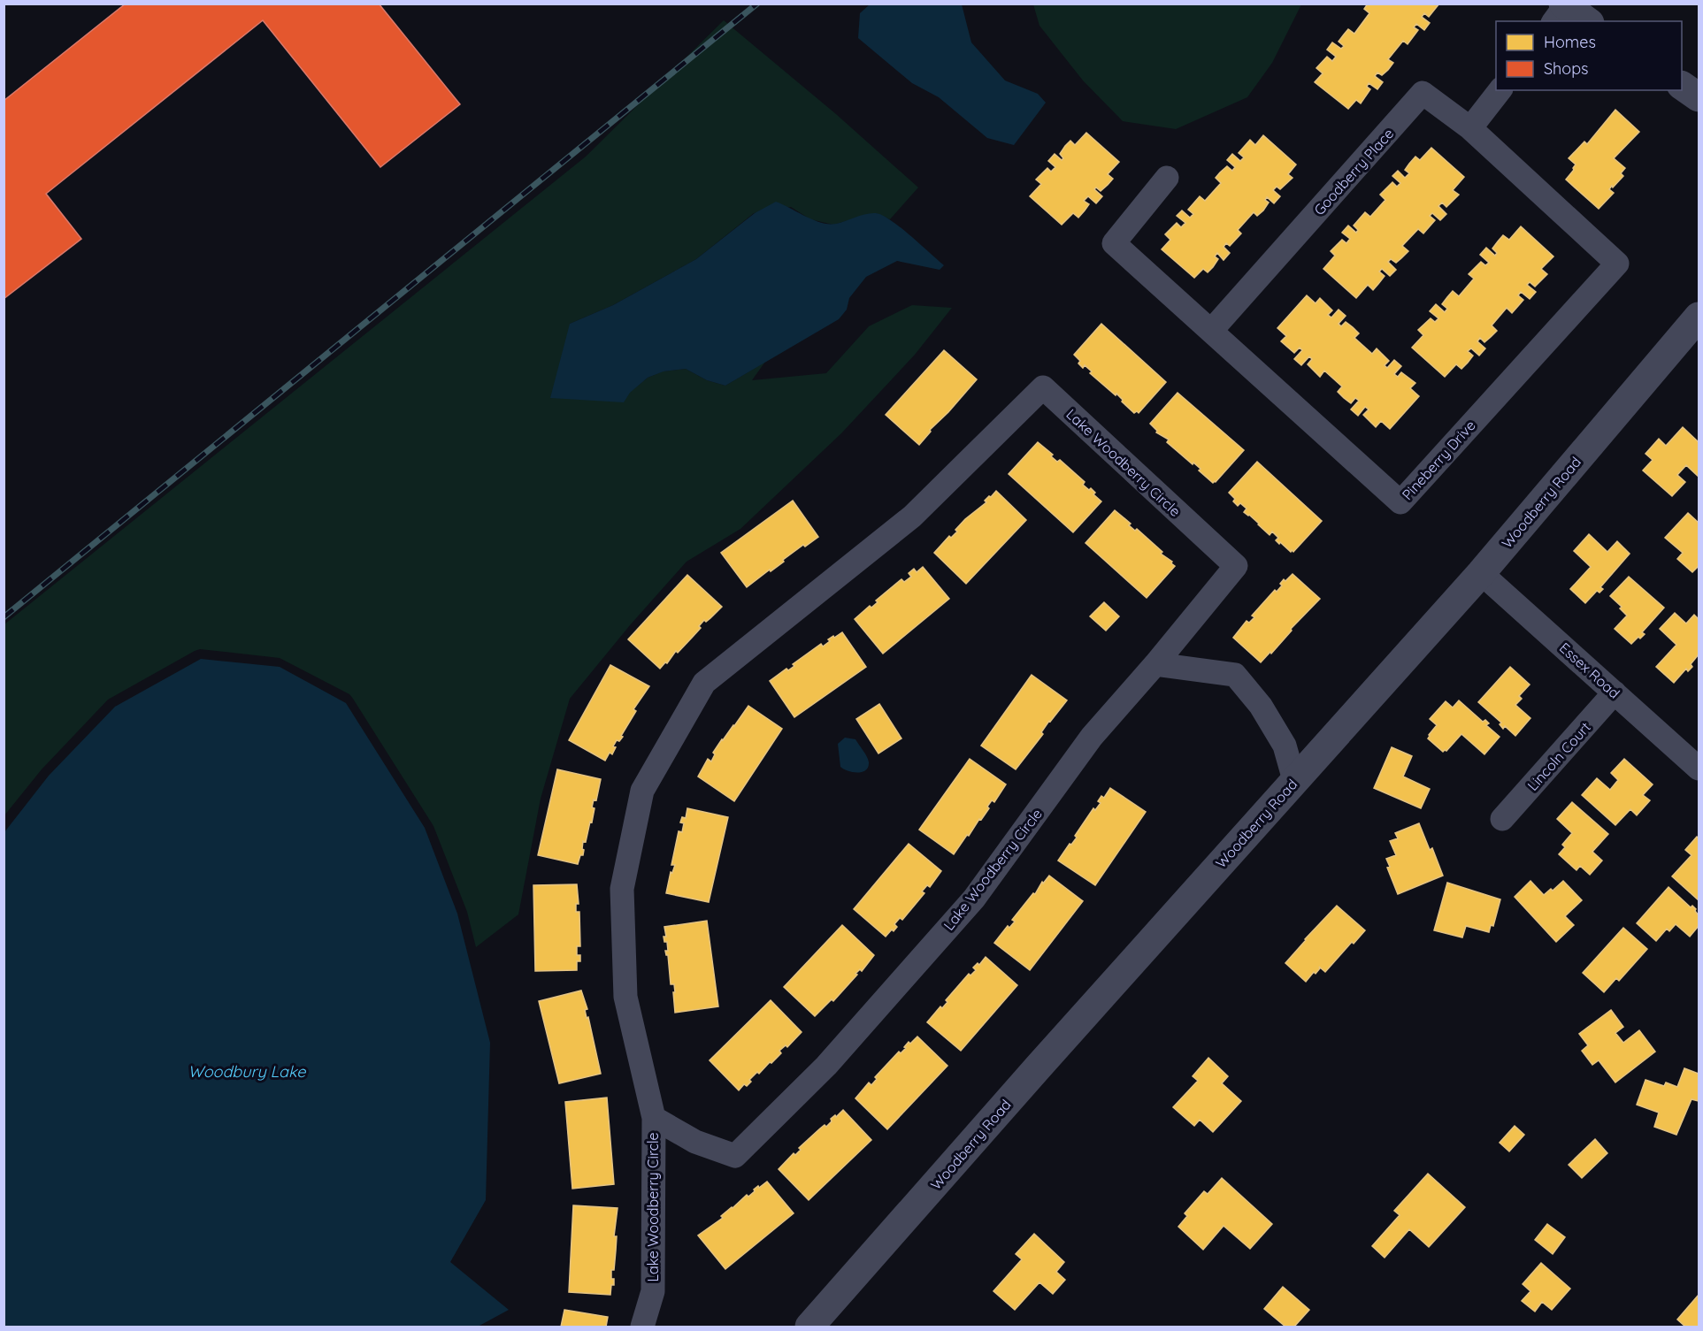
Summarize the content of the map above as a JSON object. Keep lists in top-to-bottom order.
{
  "streets": {
    "street": [
      "Goodberry Place",
      "Pineberry Drive",
      "Lake Woodberry Circle",
      "Woodberry Road",
      "Essex Road",
      "Lincoln Court"
    ]
  },
  "crossings": [
    ["Goodberry Place", "Pineberry Drive"],
    ["Woodberry Road", "Essex Road"],
    ["Essex Road", "Lincoln Court"]
  ],
  "water": ["Woodbury Lake"],
  "legend": ["Homes", "Shops"]
}
